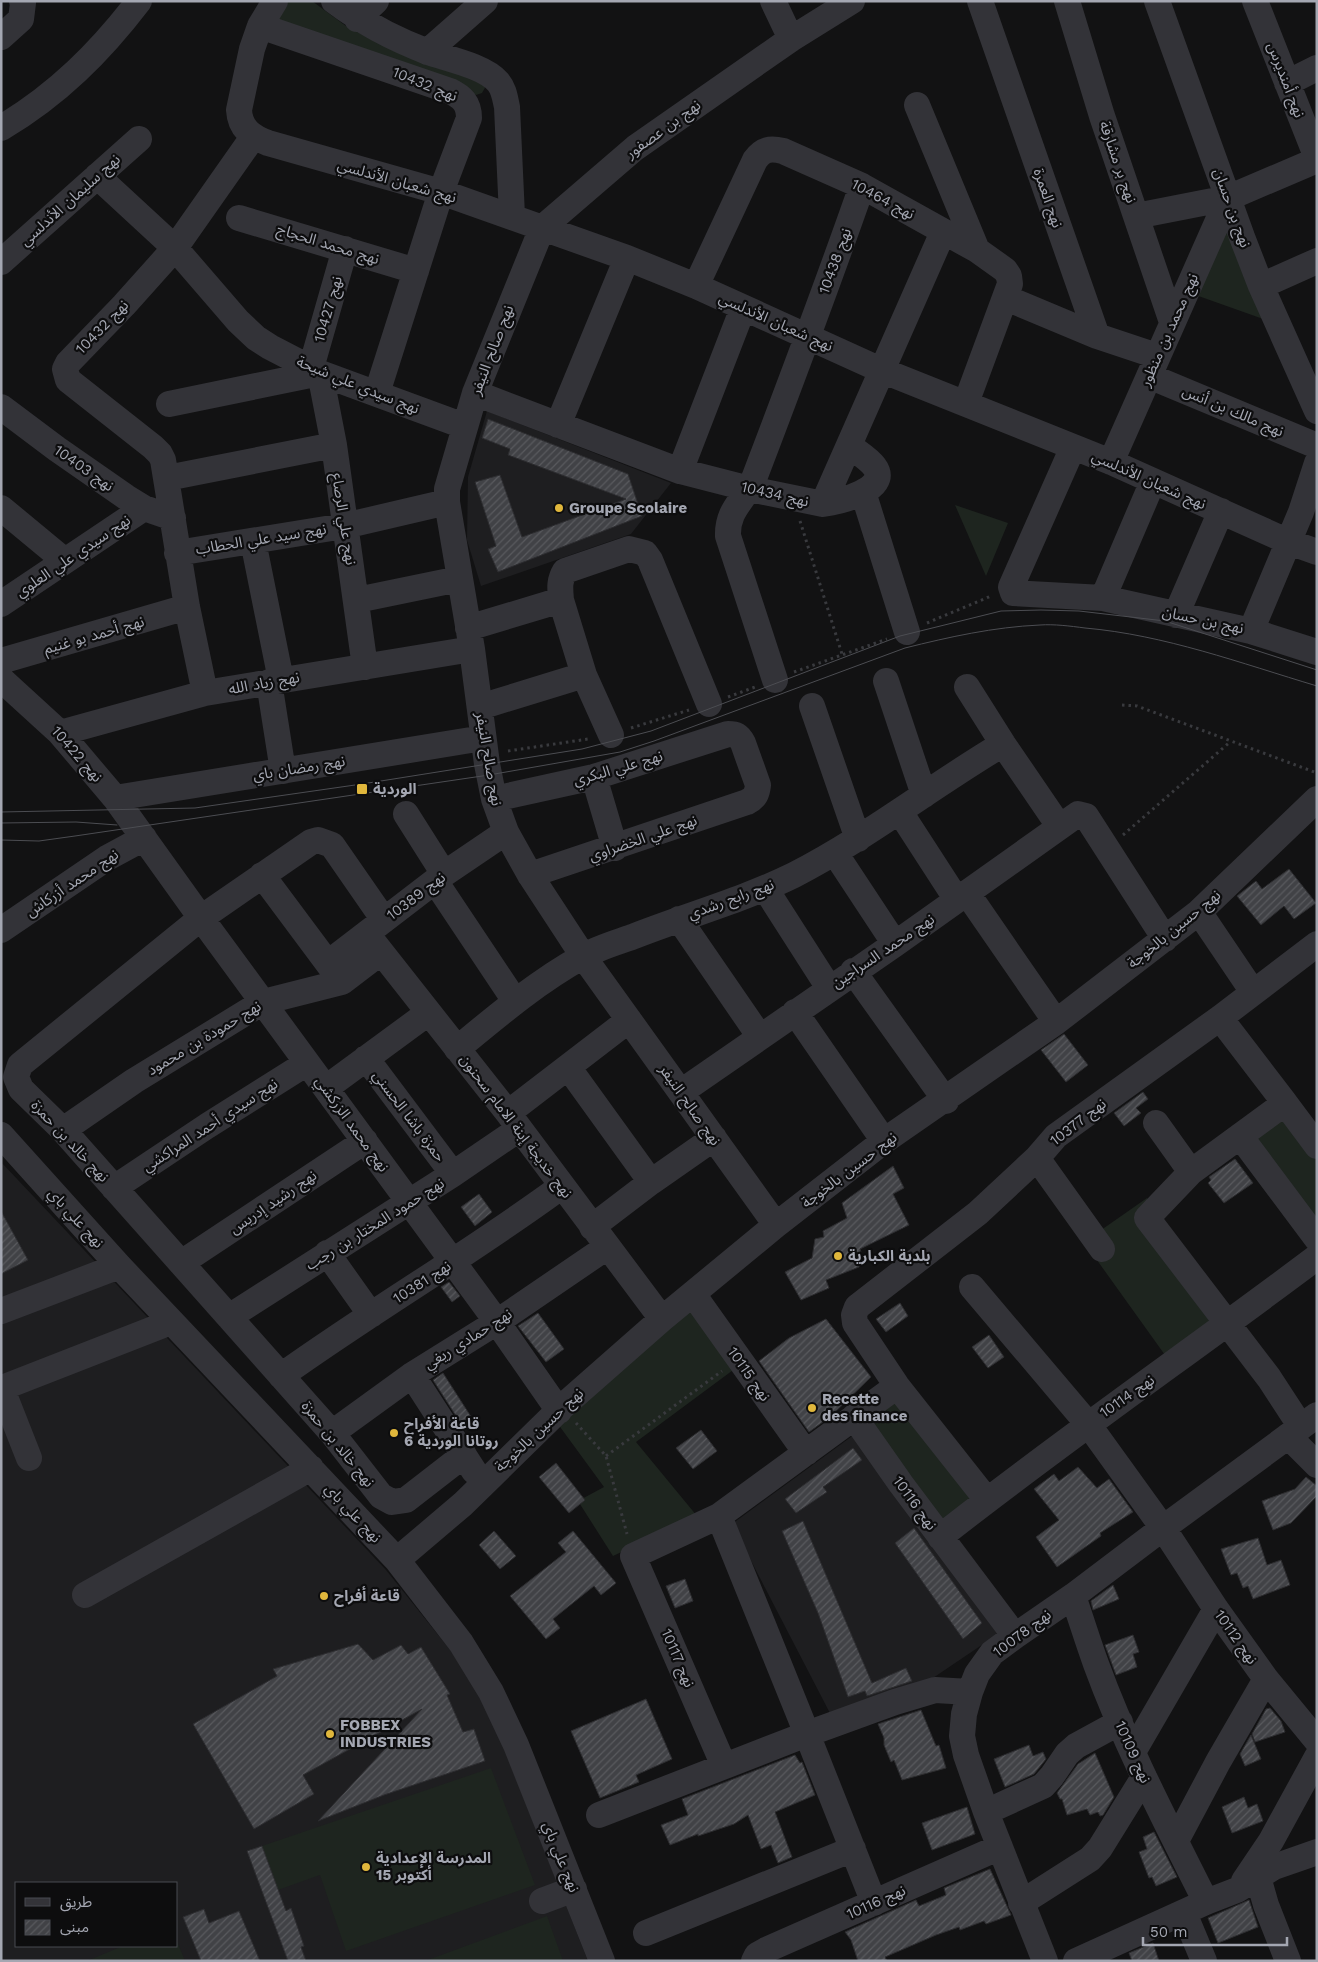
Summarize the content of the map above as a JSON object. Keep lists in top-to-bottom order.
{
  "streets": {
    "street": [
      "نهج أمنديرس",
      "نهج 10432",
      "نهج بن عصفور",
      "نهج بر مشارقة",
      "نهج شعبان الأندلسي",
      "نهج العمرة",
      "نهج 10464",
      "نهج سليمان الأندلسي",
      "نهج بن حسان",
      "نهج محمد الحجاج",
      "نهج 10438",
      "نهج 10427",
      "نهج محمد بن منظور",
      "نهج صالح النيفر",
      "نهج سيدي علي شيحة",
      "نهج مالك بن أنس",
      "نهج 10403",
      "نهج 10434",
      "نهج علي الرصاع",
      "نهج سيد علي الحطاب",
      "نهج سيدي علي العلوي",
      "نهج أحمد بو غنيم",
      "نهج زياد الله",
      "نهج 10422",
      "نهج رمضان باي",
      "نهج علي البكري",
      "نهج علي الخضراوي",
      "نهج محمد أزركاش",
      "نهج 10389",
      "نهج رابح رشدي",
      "نهج حسين بالخوجة",
      "نهج محمد السراجين",
      "نهج حمودة بن محمود",
      "حمزة باشا الحسني",
      "نهج 10377",
      "نهج محمد الزركشي",
      "نهج سيدي أحمد المراكشي",
      "نهج خديجة إبنة الامام سحنون",
      "نهج خالد بن حمزة",
      "نهج رشيد إدريس",
      "نهج علي باي",
      "نهج حمود المختار بن رجب",
      "نهج 10381",
      "نهج حمادي ريغي",
      "نهج 10115",
      "نهج 10114",
      "نهج 10116",
      "نهج 10078",
      "نهج 10112",
      "نهج 10117",
      "نهج 10109"
    ]
  },
  "crossings": [
    ["نهج أمنديرس", "نهج بر مشارقة"],
    ["نهج أمنديرس", "نهج بن حسان"],
    ["نهج أمنديرس", "نهج محمد بن منظور"],
    ["نهج 10432", "نهج شعبان الأندلسي"],
    ["نهج 10432", "نهج محمد الحجاج"],
    ["نهج 10432", "نهج سيدي علي شيحة"],
    ["نهج بن عصفور", "نهج شعبان الأندلسي"],
    ["نهج بن عصفور", "نهج صالح النيفر"],
    ["نهج بر مشارقة", "نهج محمد بن منظور"],
    ["نهج شعبان الأندلسي", "نهج 10464"],
    ["نهج شعبان الأندلسي", "نهج بن حسان"],
    ["نهج شعبان الأندلسي", "نهج 10438"],
    ["نهج شعبان الأندلسي", "نهج محمد بن منظور"],
    ["نهج شعبان الأندلسي", "نهج صالح النيفر"],
    ["نهج شعبان الأندلسي", "نهج 10434"],
    ["نهج 10464", "نهج 10438"],
    ["نهج 10464", "نهج 10434"],
    ["نهج سليمان الأندلسي", "نهج سيدي علي شيحة"],
    ["نهج بن حسان", "نهج محمد بن منظور"],
    ["نهج محمد الحجاج", "نهج 10427"],
    ["نهج 10438", "نهج 10434"],
    ["نهج 10427", "نهج سيدي علي شيحة"],
    ["نهج 10427", "نهج علي الرصاع"],
    ["نهج محمد بن منظور", "نهج مالك بن أنس"],
    ["نهج صالح النيفر", "نهج سيدي علي شيحة"],
    ["نهج صالح النيفر", "نهج 10434"],
    ["نهج صالح النيفر", "نهج سيد علي الحطاب"],
    ["نهج صالح النيفر", "نهج زياد الله"],
    ["نهج صالح النيفر", "نهج رمضان باي"],
    ["نهج صالح النيفر", "نهج علي البكري"],
    ["نهج صالح النيفر", "نهج علي الخضراوي"],
    ["نهج صالح النيفر", "نهج 10389"],
    ["نهج صالح النيفر", "نهج رابح رشدي"],
    ["نهج صالح النيفر", "نهج حسين بالخوجة"],
    ["نهج صالح النيفر", "نهج محمد السراجين"],
    ["نهج صالح النيفر", "نهج حمود المختار بن رجب"],
    ["نهج صالح النيفر", "نهج حمادي ريغي"],
    ["نهج سيدي علي شيحة", "نهج علي الرصاع"],
    ["نهج 10403", "نهج سيدي علي العلوي"],
    ["نهج علي الرصاع", "نهج سيد علي الحطاب"],
    ["نهج علي الرصاع", "نهج زياد الله"],
    ["نهج زياد الله", "نهج 10422"],
    ["نهج 10422", "نهج رمضان باي"],
    ["نهج 10422", "نهج محمد أزركاش"],
    ["نهج 10422", "نهج محمد الزركشي"],
    ["نهج علي البكري", "نهج علي الخضراوي"],
    ["نهج محمد أزركاش", "نهج محمد الزركشي"],
    ["نهج 10389", "نهج حمودة بن محمود"],
    ["نهج 10389", "نهج خديجة إبنة الامام سحنون"],
    ["نهج رابح رشدي", "نهج خديجة إبنة الامام سحنون"],
    ["نهج حسين بالخوجة", "نهج محمد الزركشي"],
    ["نهج حسين بالخوجة", "نهج خديجة إبنة الامام سحنون"],
    ["نهج حسين بالخوجة", "نهج علي باي"],
    ["نهج حسين بالخوجة", "نهج 10115"],
    ["نهج حمودة بن محمود", "نهج محمد الزركشي"],
    ["نهج حمودة بن محمود", "نهج خديجة إبنة الامام سحنون"],
    ["نهج حمودة بن محمود", "نهج خالد بن حمزة"],
    ["حمزة باشا الحسني", "نهج حمود المختار بن رجب"],
    ["نهج محمد الزركشي", "نهج سيدي أحمد المراكشي"],
    ["نهج محمد الزركشي", "نهج خالد بن حمزة"],
    ["نهج محمد الزركشي", "نهج رشيد إدريس"],
    ["نهج محمد الزركشي", "نهج حمود المختار بن رجب"],
    ["نهج محمد الزركشي", "نهج 10381"],
    ["نهج محمد الزركشي", "نهج حمادي ريغي"],
    ["نهج سيدي أحمد المراكشي", "نهج خالد بن حمزة"],
    ["نهج خديجة إبنة الامام سحنون", "نهج خالد بن حمزة"],
    ["نهج خديجة إبنة الامام سحنون", "نهج حمود المختار بن رجب"],
    ["نهج خديجة إبنة الامام سحنون", "نهج 10381"],
    ["نهج خديجة إبنة الامام سحنون", "نهج حمادي ريغي"],
    ["نهج خالد بن حمزة", "نهج رشيد إدريس"],
    ["نهج خالد بن حمزة", "نهج حمود المختار بن رجب"],
    ["نهج خالد بن حمزة", "نهج 10381"],
    ["نهج خالد بن حمزة", "نهج حمادي ريغي"],
    ["نهج 10114", "نهج 10116"],
    ["نهج 10114", "نهج 10112"],
    ["نهج 10116", "نهج 10078"],
    ["نهج 10078", "نهج 10112"],
    ["نهج 10078", "نهج 10109"]
  ],
  "places": {
    "other": [
      "Groupe Scolaire",
      "بلدية الكبارية",
      "Recette des finance",
      "قاعة الأفراح روتانا الوردية 6",
      "قاعة أفراح",
      "FOBBEX INDUSTRIES",
      "المدرسة الإعدادية 15 أكتوبر"
    ],
    "transit": ["الوردية"]
  },
  "legend": ["طريق", "مبنى"],
  "scale_bar": "50 m"
}
